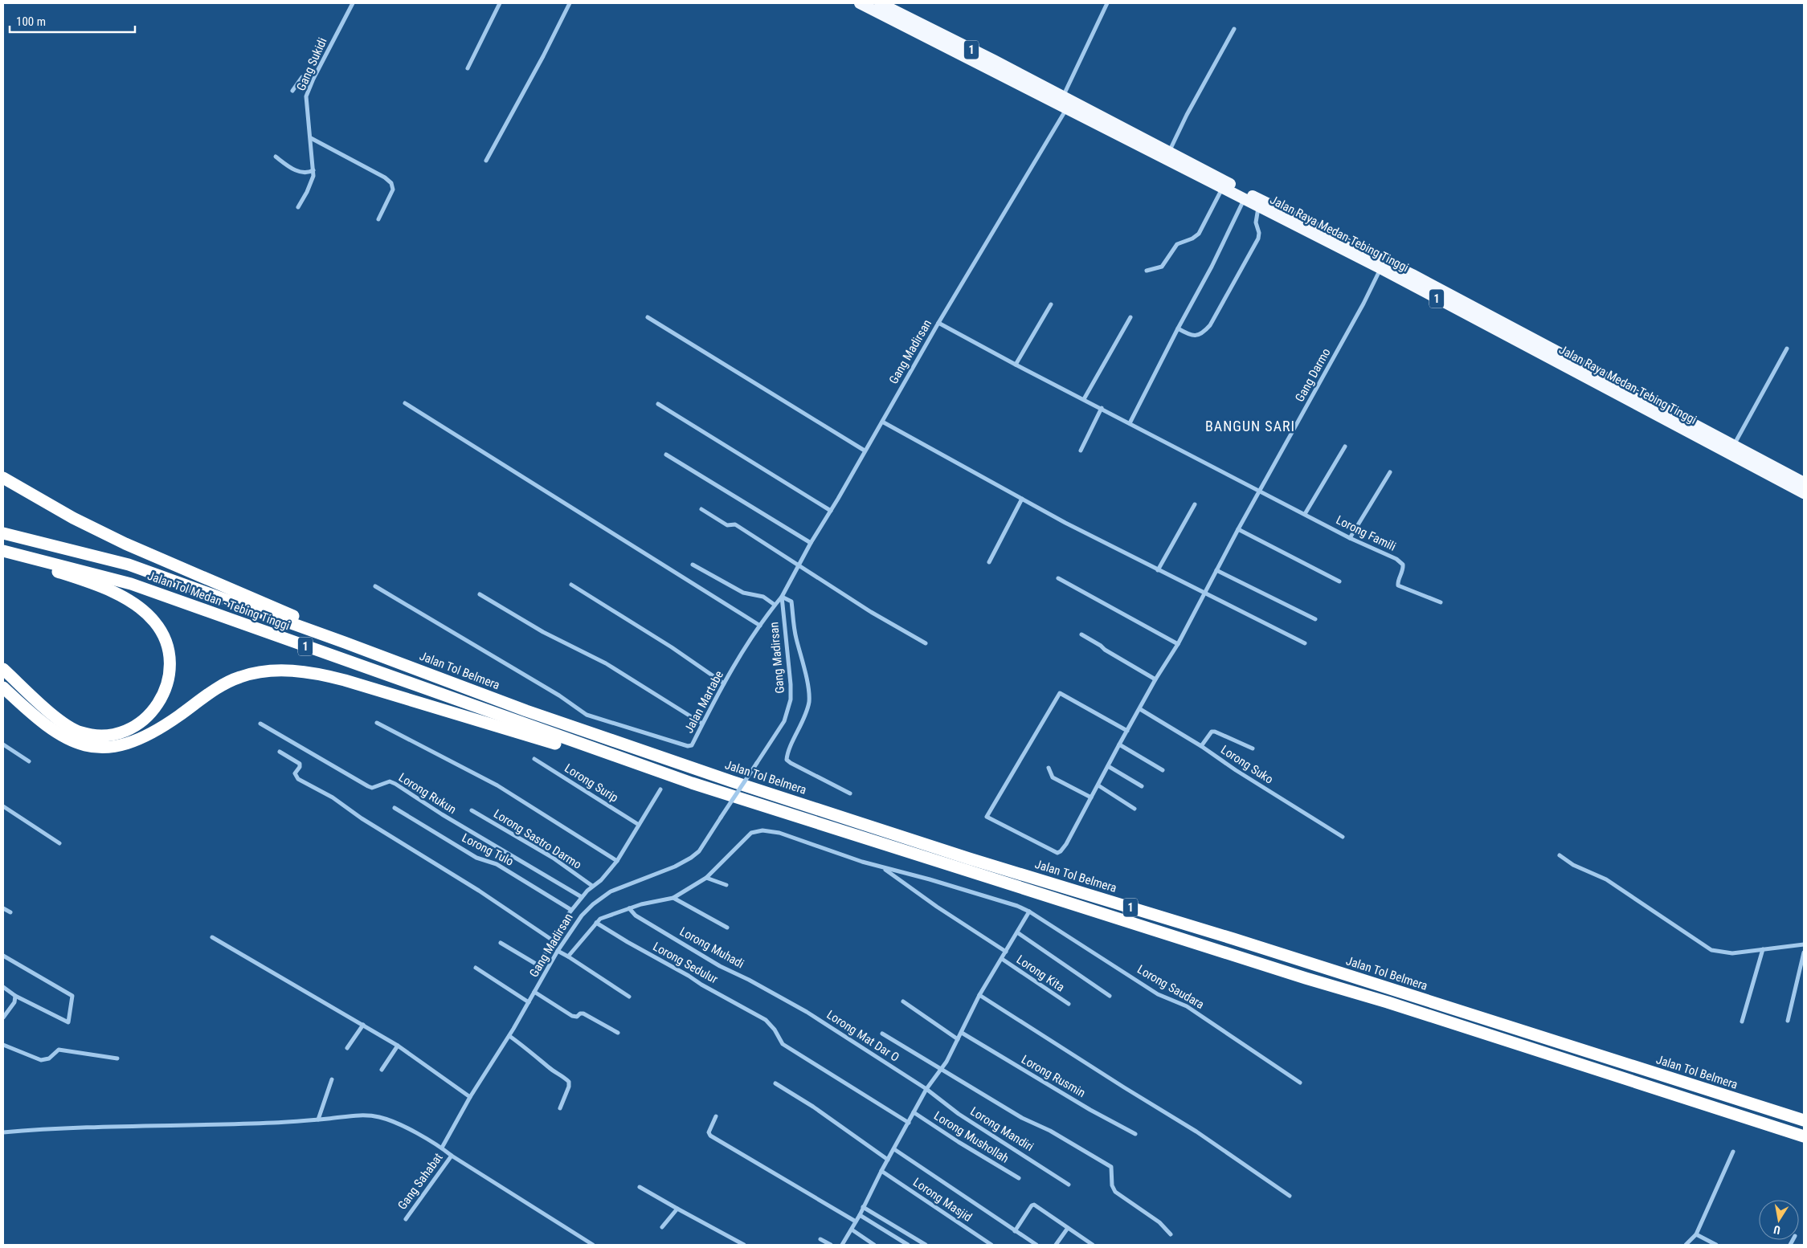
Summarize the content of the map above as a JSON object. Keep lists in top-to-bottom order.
{
  "streets": {
    "highway": [
      "1",
      "Jalan Raya Medan-Tebing Tinggi",
      "Jalan Tol Medan - Tebing Tinggi",
      "Jalan Tol Belmera"
    ],
    "street": [
      "Gang Sukidi",
      "Gang Madirsan",
      "Gang Darmo",
      "Lorong Famili",
      "Jalan Martabe",
      "Lorong Suko",
      "Lorong Surip",
      "Lorong Rukun",
      "Lorong Sastro Darmo",
      "Lorong Tulo",
      "Lorong Muhadi",
      "Lorong Sedulur",
      "Lorong Kita",
      "Lorong Saudara",
      "Lorong Mat Dar O",
      "Lorong Rusmin",
      "Lorong Mandiri",
      "Lorong Mushollah",
      "Gang Sahabat",
      "Lorong Masjid"
    ]
  },
  "crossings": [
    ["1", "Jalan Tol Medan - Tebing Tinggi"],
    ["Jalan Raya Medan-Tebing Tinggi", "Gang Madirsan"],
    ["Jalan Raya Medan-Tebing Tinggi", "Gang Darmo"],
    ["Gang Madirsan", "Lorong Famili"],
    ["Gang Madirsan", "Jalan Martabe"],
    ["Gang Darmo", "Lorong Famili"],
    ["Gang Darmo", "Lorong Suko"],
    ["Jalan Tol Medan - Tebing Tinggi", "Jalan Tol Belmera"],
    ["Lorong Muhadi", "Lorong Mat Dar O"],
    ["Lorong Mat Dar O", "Lorong Mandiri"]
  ],
  "districts": ["BANGUN SARI"],
  "scale_bar": "100 m",
  "north": "bottom"
}
